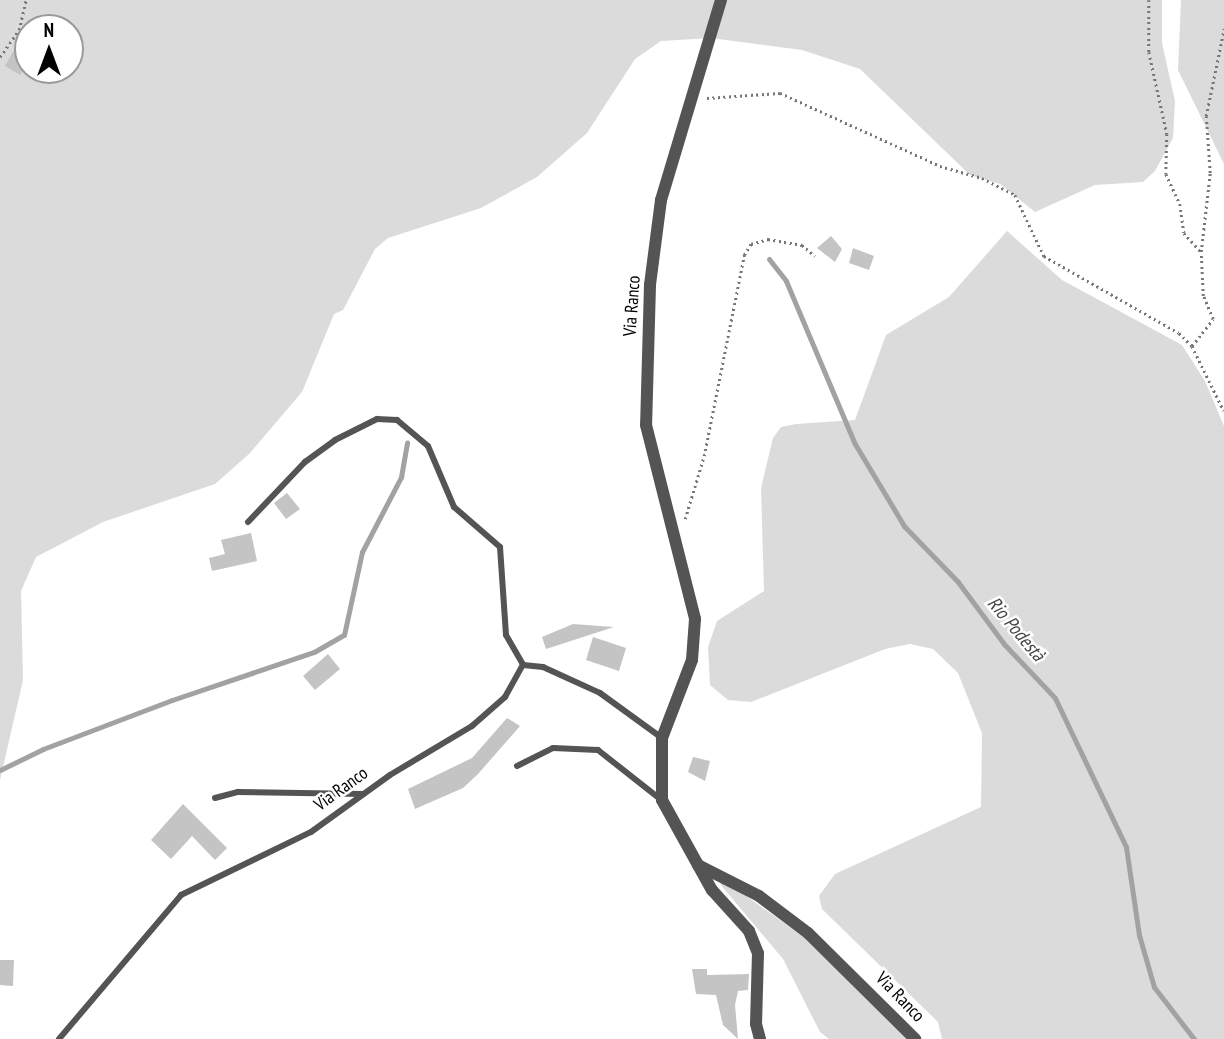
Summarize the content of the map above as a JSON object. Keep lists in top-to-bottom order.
{
  "streets": {
    "street": ["Via Ranco"]
  },
  "water": ["Rio Podestà"],
  "north": "top"
}
